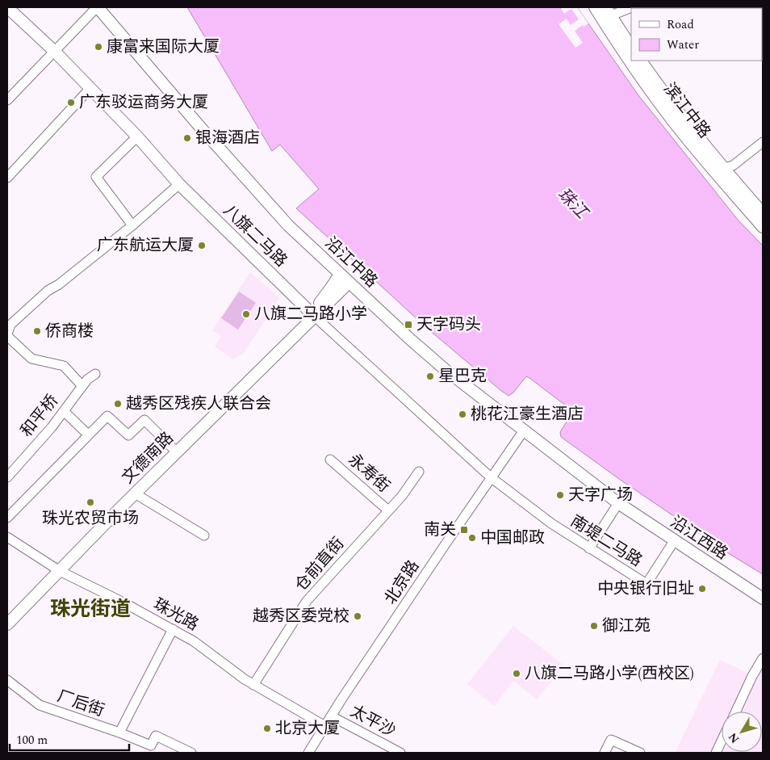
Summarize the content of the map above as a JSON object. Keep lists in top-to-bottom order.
{
  "streets": {
    "main road": [
      "滨江中路",
      "八旗二马路",
      "沿江中路",
      "文德南路",
      "沿江西路"
    ],
    "street": [
      "和平桥",
      "永寿街",
      "南堤二马路",
      "仓前直街",
      "北京路",
      "珠光路",
      "厂后街",
      "太平沙"
    ]
  },
  "crossings": [
    ["八旗二马路", "文德南路"],
    ["八旗二马路", "南堤二马路"],
    ["八旗二马路", "北京路"],
    ["沿江中路", "文德南路"],
    ["沿江中路", "沿江西路"],
    ["沿江中路", "北京路"],
    ["文德南路", "珠光路"],
    ["永寿街", "仓前直街"],
    ["沿江西路", "南堤二马路"],
    ["南堤二马路", "北京路"],
    ["仓前直街", "珠光路"],
    ["北京路", "珠光路"],
    ["北京路", "太平沙"]
  ],
  "districts": ["珠光街道"],
  "water": ["珠江"],
  "places": {
    "other": [
      "康富来国际大厦",
      "广东驳运商务大厦",
      "银海酒店",
      "广东航运大厦",
      "八旗二马路小学",
      "侨商楼",
      "星巴克",
      "越秀区残疾人联合会",
      "桃花江豪生酒店",
      "天字广场",
      "珠光农贸市场",
      "中国邮政",
      "中央银行旧址",
      "越秀区委党校",
      "御江苑",
      "八旗二马路小学(西校区)",
      "北京大厦"
    ],
    "transit": ["天字码头", "南关"]
  },
  "legend": ["Road", "Water"],
  "scale_bar": "100 m",
  "north": "bottom left"
}
